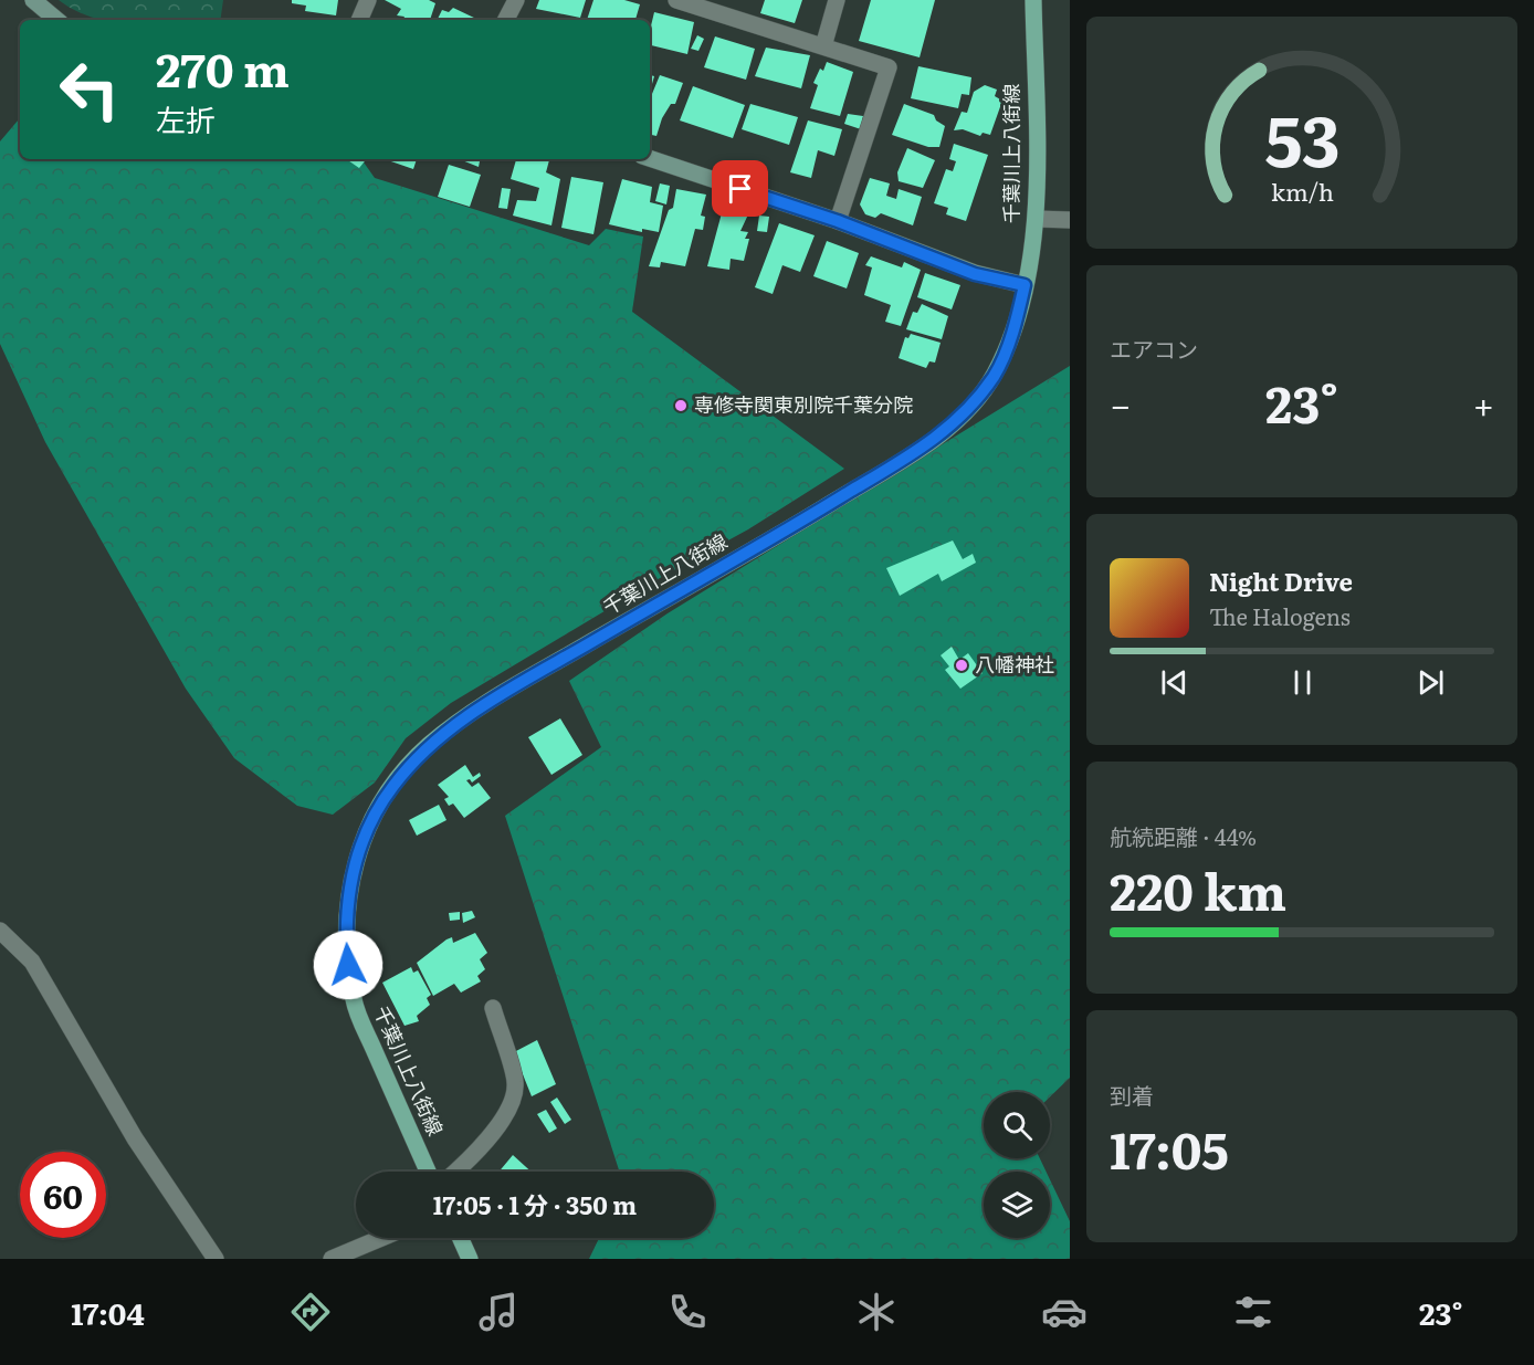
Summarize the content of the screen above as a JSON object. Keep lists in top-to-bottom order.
{
  "streets": {
    "main road": ["千葉川上八街線"]
  },
  "places": ["専修寺関東別院千葉分院", "八幡神社"],
  "page": {
    "turn": ["270 m", "左折"],
    "tile": [
      "エアコン",
      ["航続距離 · 44%", "220 km"],
      ["到着", "17:05"]
    ],
    "heat": ["−", "23°", "+"],
    "song": ["Night Drive", "The Halogens"],
    "limit": "60",
    "trip": "17:05 · 1 分 · 350 m",
    "tabs": ["17:04", "23°"],
    "gauge": ["53", "km/h"]
  }
}
